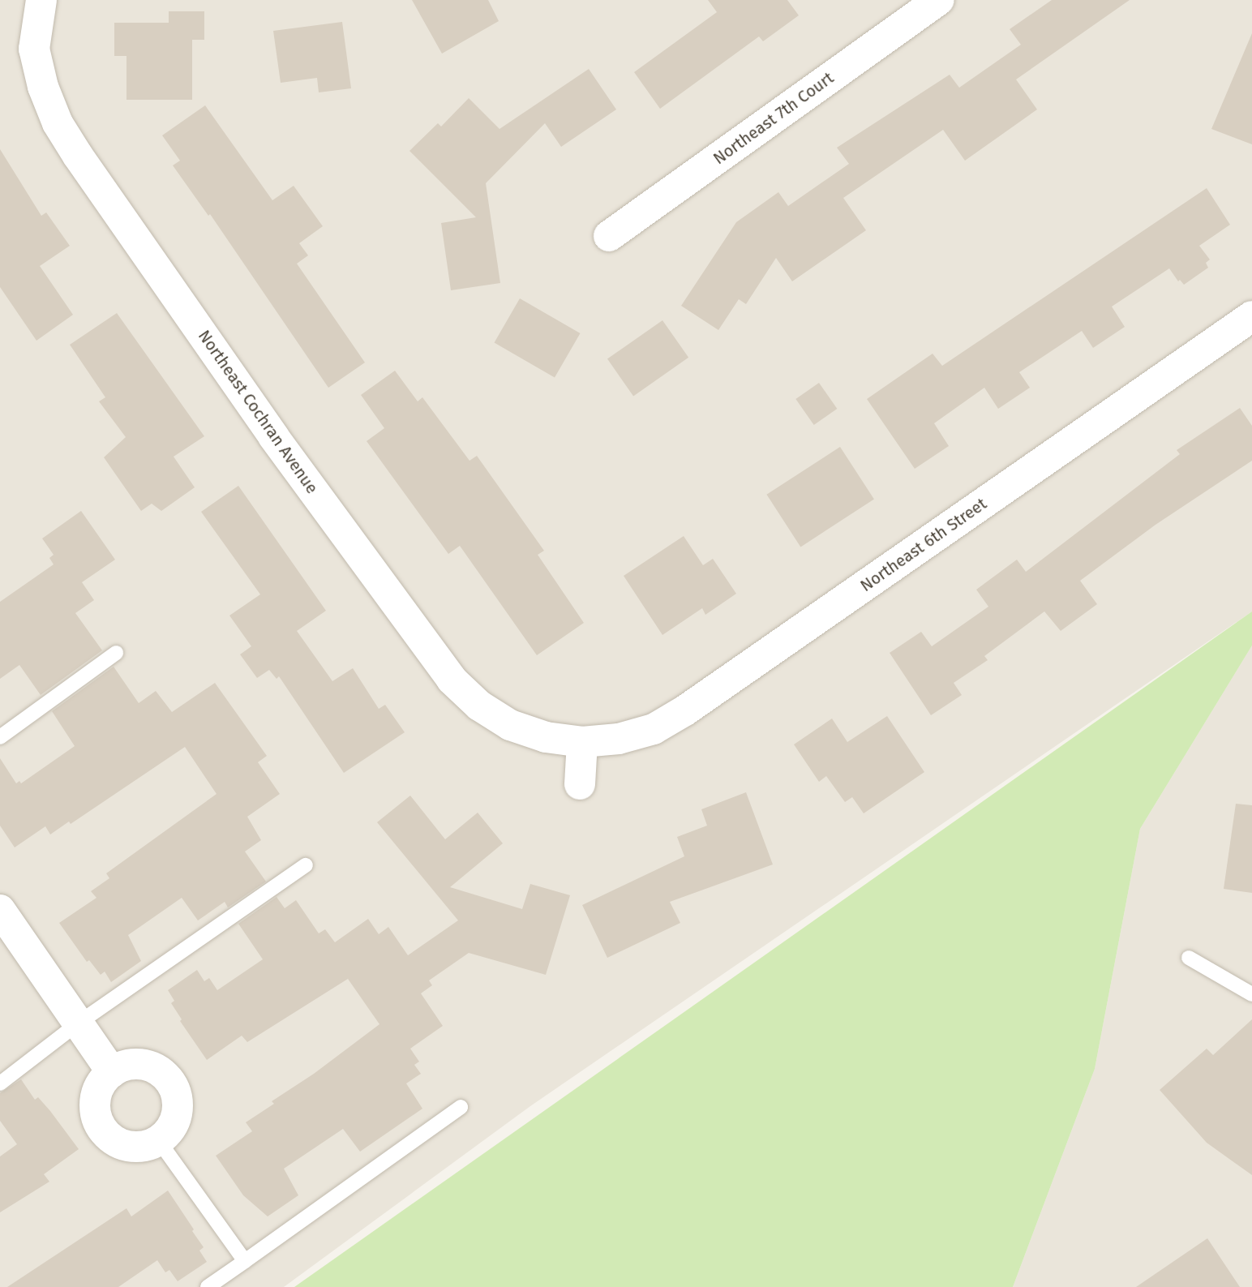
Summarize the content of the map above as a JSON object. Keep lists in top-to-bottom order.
{
  "streets": {
    "street": ["Northeast 7th Court", "Northeast Cochran Avenue", "Northeast 6th Street"]
  },
  "crossings": [
    ["Northeast Cochran Avenue", "Northeast 6th Street"]
  ]
}
